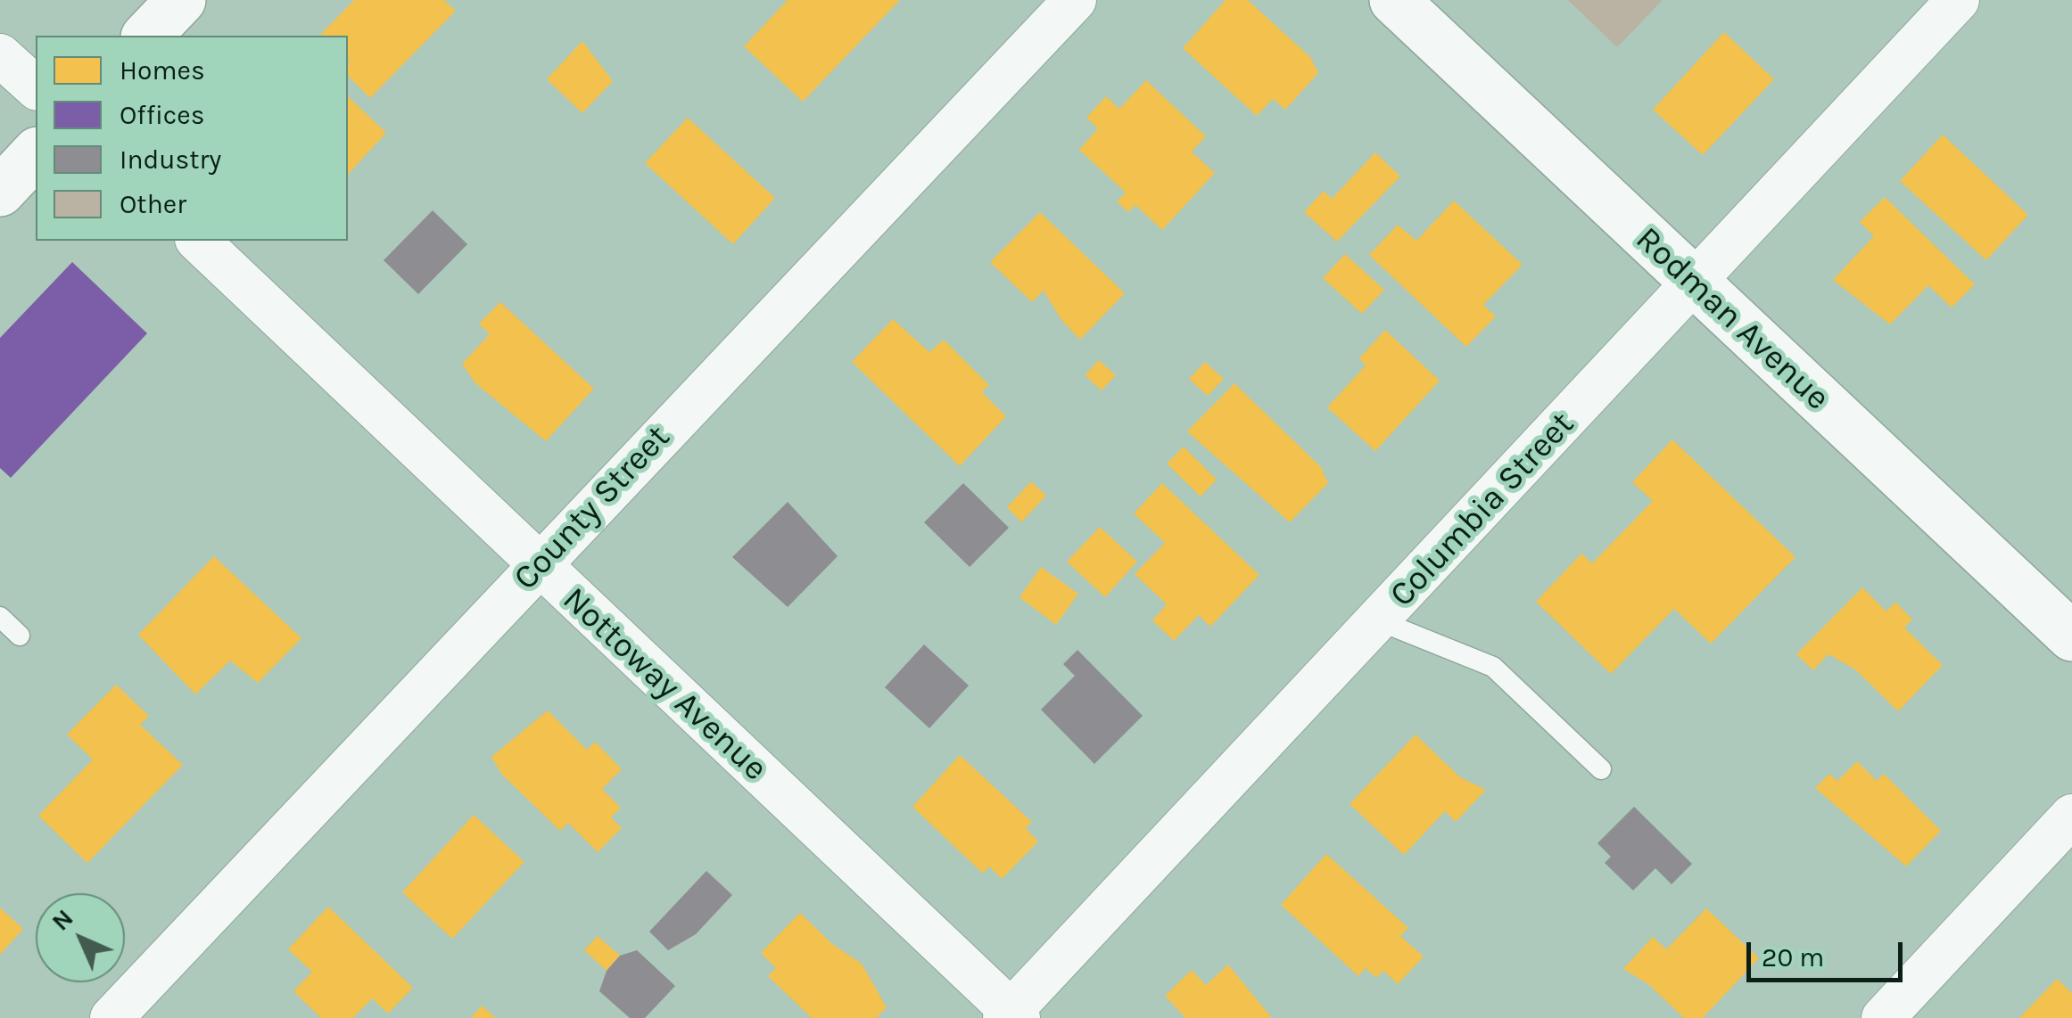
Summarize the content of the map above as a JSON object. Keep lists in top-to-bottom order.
{
  "streets": {
    "street": [
      "Rodman Avenue",
      "County Street",
      "Columbia Street",
      "Nottoway Avenue"
    ]
  },
  "crossings": [
    ["Rodman Avenue", "Columbia Street"],
    ["County Street", "Nottoway Avenue"],
    ["Columbia Street", "Nottoway Avenue"]
  ],
  "legend": [
    "Homes",
    "Offices",
    "Industry",
    "Other"
  ],
  "scale_bar": "20 m",
  "north": "top left"
}
